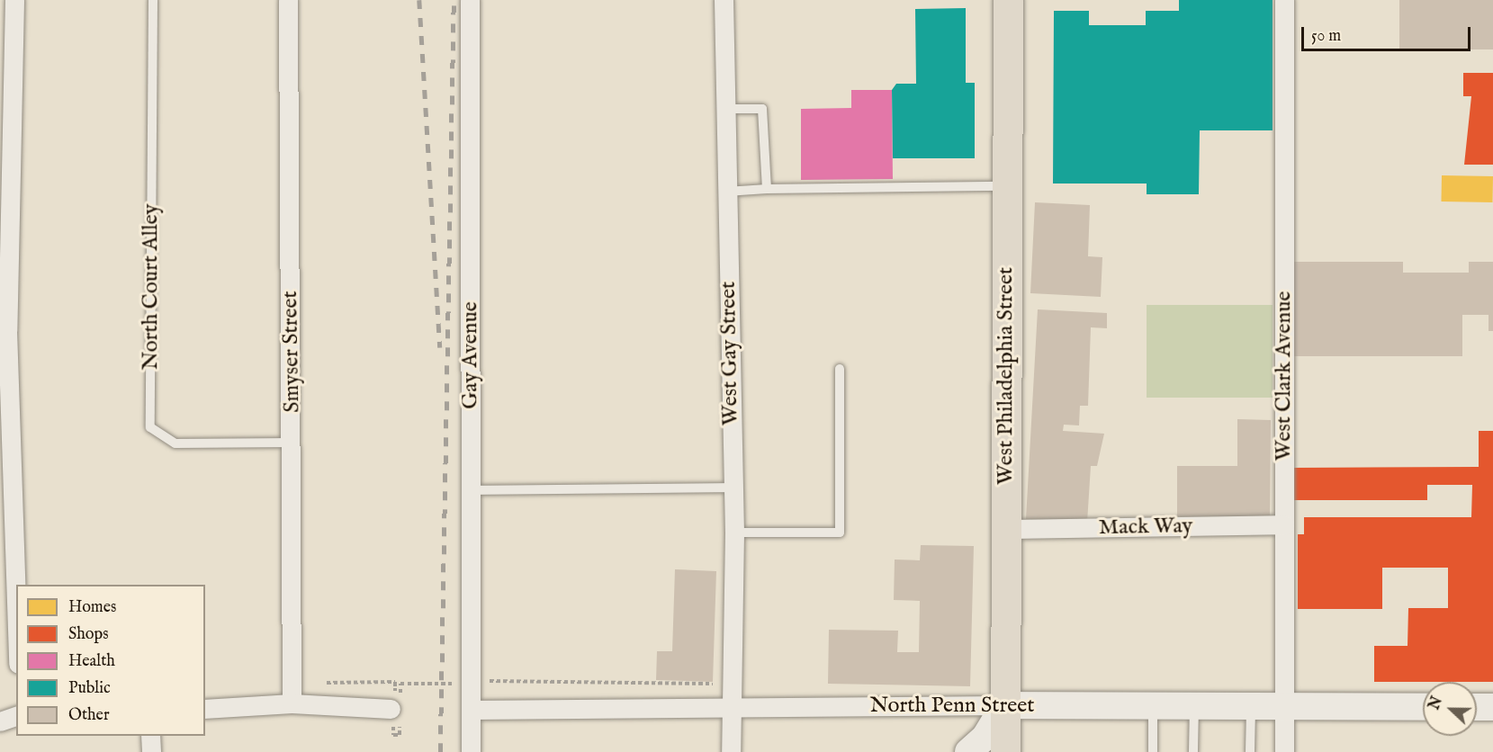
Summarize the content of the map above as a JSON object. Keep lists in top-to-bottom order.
{
  "streets": {
    "main road": ["West Philadelphia Street", "North Penn Street"],
    "street": [
      "Smyser Street",
      "West Gay Street",
      "Gay Avenue",
      "West Clark Avenue",
      "Mack Way"
    ],
    "lane": ["North Court Alley"]
  },
  "crossings": [
    ["North Court Alley", "Smyser Street"],
    ["West Gay Street", "North Penn Street"],
    ["Gay Avenue", "North Penn Street"],
    ["West Philadelphia Street", "Mack Way"],
    ["West Philadelphia Street", "North Penn Street"],
    ["West Clark Avenue", "Mack Way"],
    ["West Clark Avenue", "North Penn Street"]
  ],
  "legend": [
    "Homes",
    "Shops",
    "Health",
    "Public",
    "Other"
  ],
  "scale_bar": "50 m",
  "north": "left"
}
